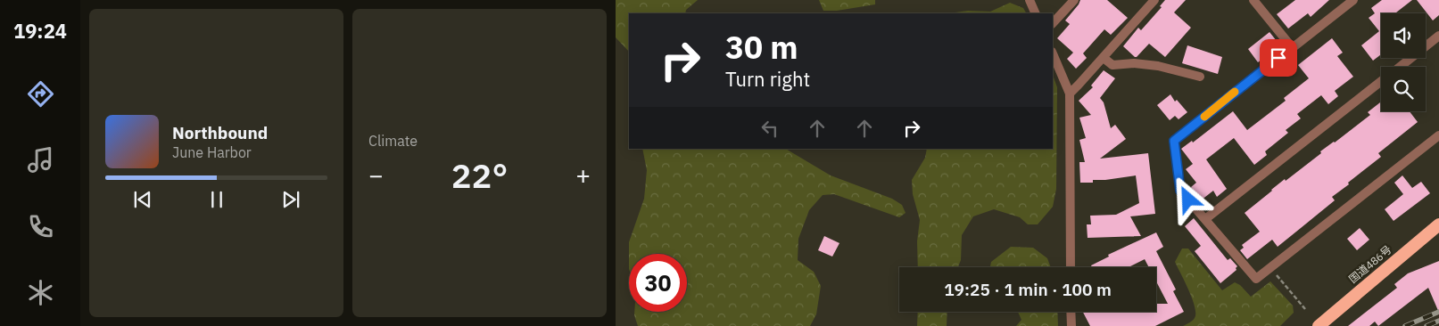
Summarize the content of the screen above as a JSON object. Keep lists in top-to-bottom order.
{
  "streets": {
    "highway": ["国道486号"]
  },
  "page": {
    "tabs": "19:24",
    "tile": "Climate",
    "turn": ["30 m", "Turn right"],
    "song": ["Northbound", "June Harbor"],
    "heat": ["−", "22°", "+"],
    "limit": "30",
    "trip": "19:25 · 1 min · 100 m"
  }
}
